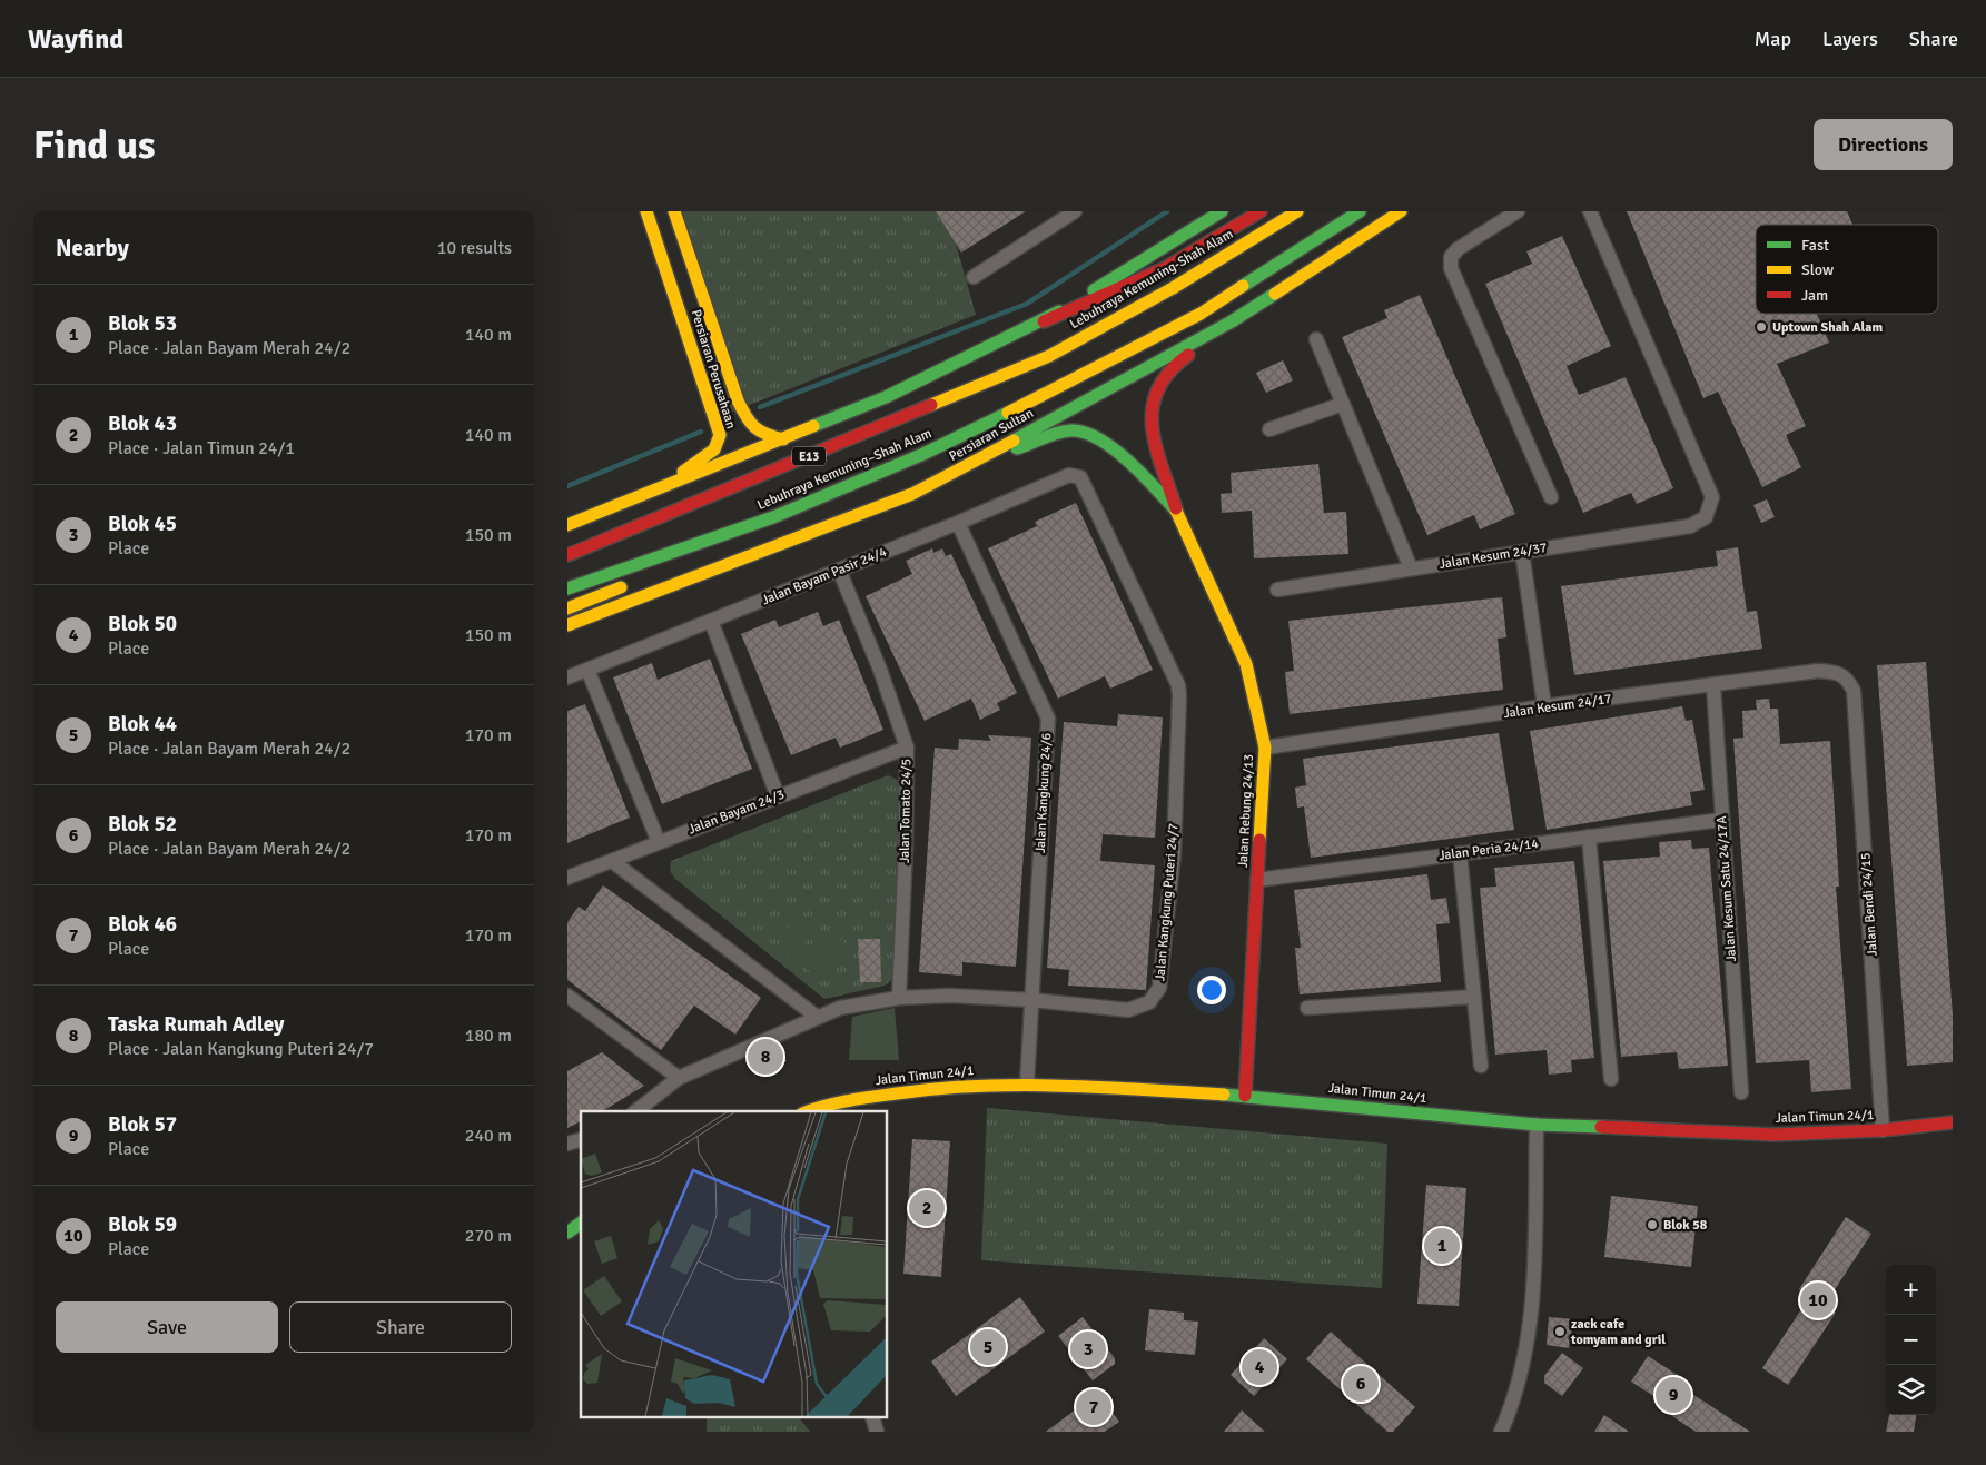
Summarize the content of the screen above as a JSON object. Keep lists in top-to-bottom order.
{
  "streets": {
    "main road": [
      "Lebuhraya Kemuning-Shah Alam",
      "Persiaran Perusahaan",
      "Persiaran Sultan",
      "E13",
      "Lebuhraya Kemuning–Shah Alam",
      "Jalan Rebung 24/13",
      "Jalan Timun 24/1"
    ],
    "street": [
      "Jalan Kesum 24/37",
      "Jalan Bayam Pasir 24/4",
      "Jalan Kesum 24/17",
      "Jalan Kangkung 24/6",
      "Jalan Tomato 24/5",
      "Jalan Bayam 24/3",
      "Jalan Peria 24/14",
      "Jalan Kesum Satu 24/17A",
      "Jalan Kangkung Puteri 24/7",
      "Jalan Bendi 24/15"
    ]
  },
  "crossings": [
    ["Lebuhraya Kemuning-Shah Alam", "Lebuhraya Kemuning–Shah Alam"],
    ["Jalan Bayam Pasir 24/4", "Jalan Kangkung 24/6"],
    ["Jalan Bayam Pasir 24/4", "Jalan Tomato 24/5"],
    ["Jalan Bayam Pasir 24/4", "Jalan Kangkung Puteri 24/7"],
    ["Jalan Kesum 24/17", "Jalan Rebung 24/13"],
    ["Jalan Kesum 24/17", "Jalan Kesum Satu 24/17A"],
    ["Jalan Kesum 24/17", "Jalan Bendi 24/15"],
    ["Jalan Kangkung 24/6", "Jalan Kangkung Puteri 24/7"],
    ["Jalan Kangkung 24/6", "Jalan Timun 24/1"],
    ["Jalan Tomato 24/5", "Jalan Bayam 24/3"],
    ["Jalan Tomato 24/5", "Jalan Kangkung Puteri 24/7"],
    ["Jalan Rebung 24/13", "Jalan Peria 24/14"],
    ["Jalan Rebung 24/13", "Jalan Timun 24/1"],
    ["Jalan Peria 24/14", "Jalan Kesum Satu 24/17A"],
    ["Jalan Bendi 24/15", "Jalan Timun 24/1"]
  ],
  "places": ["Uptown Shah Alam", "Blok 58", "zack cafe tomyam and gril"],
  "legend": ["Fast", "Slow", "Jam"],
  "page": {
    "header": "Wayfind",
    "nav": ["Map", "Layers", "Share"],
    "buttons": [
      "Directions",
      ["Save", "Share"]
    ],
    "title": "Find us",
    "heading": ["Nearby", "10 results"],
    "list": [
      {
        "mark": "1",
        "name": "Blok 53",
        "note": "Place · Jalan Bayam Merah 24/2",
        "value": "140 m"
      },
      {
        "mark": "2",
        "name": "Blok 43",
        "note": "Place · Jalan Timun 24/1",
        "value": "140 m"
      },
      {
        "mark": "3",
        "name": "Blok 45",
        "note": "Place",
        "value": "150 m"
      },
      {
        "mark": "4",
        "name": "Blok 50",
        "note": "Place",
        "value": "150 m"
      },
      {
        "mark": "5",
        "name": "Blok 44",
        "note": "Place · Jalan Bayam Merah 24/2",
        "value": "170 m"
      },
      {
        "mark": "6",
        "name": "Blok 52",
        "note": "Place · Jalan Bayam Merah 24/2",
        "value": "170 m"
      },
      {
        "mark": "7",
        "name": "Blok 46",
        "note": "Place",
        "value": "170 m"
      },
      {
        "mark": "8",
        "name": "Taska Rumah Adley",
        "note": "Place · Jalan Kangkung Puteri 24/7",
        "value": "180 m"
      },
      {
        "mark": "9",
        "name": "Blok 57",
        "note": "Place",
        "value": "240 m"
      },
      {
        "mark": "10",
        "name": "Blok 59",
        "note": "Place",
        "value": "270 m"
      }
    ],
    "pins": [
      "8",
      "2",
      "1",
      "10",
      "5",
      "3",
      "4",
      "6",
      "9",
      "7"
    ],
    "map_buttons": ["+", "−"]
  }
}
